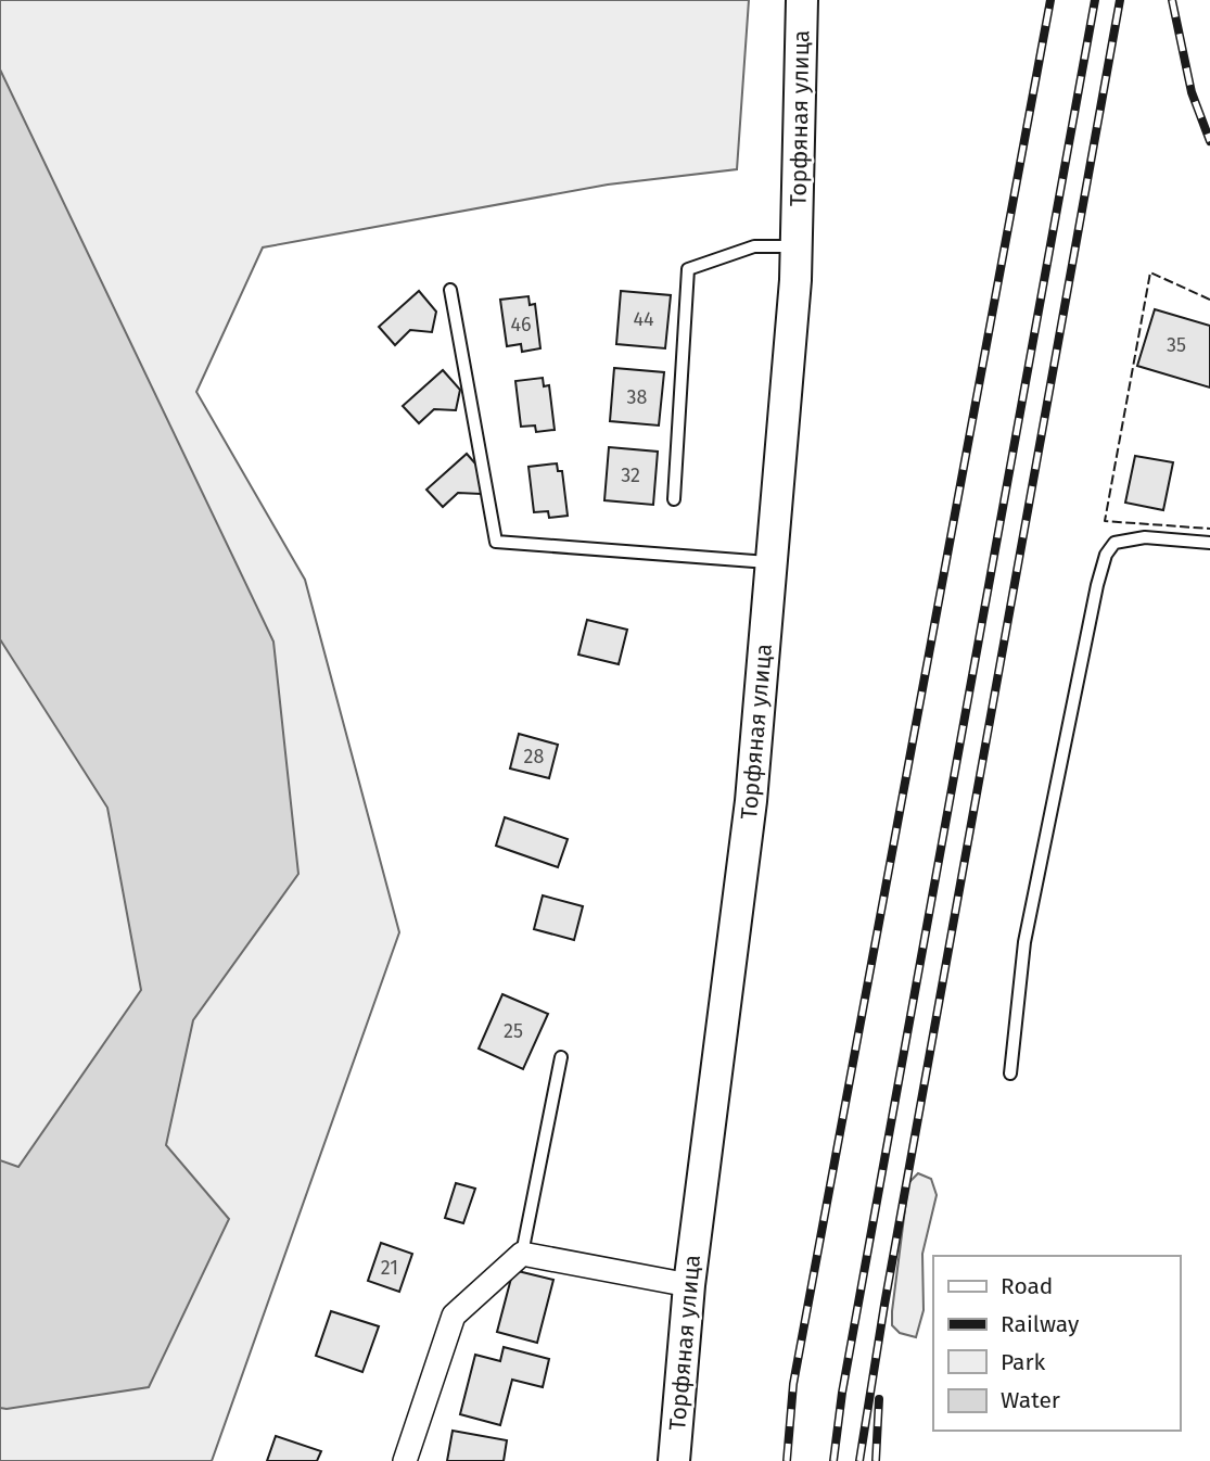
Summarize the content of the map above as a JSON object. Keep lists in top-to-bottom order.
{
  "streets": {
    "street": ["Торфяная улица"]
  },
  "house_numbers": [
    "44",
    "46",
    "35",
    "38",
    "32",
    "28",
    "25",
    "21"
  ],
  "legend": [
    "Road",
    "Railway",
    "Park",
    "Water"
  ]
}
